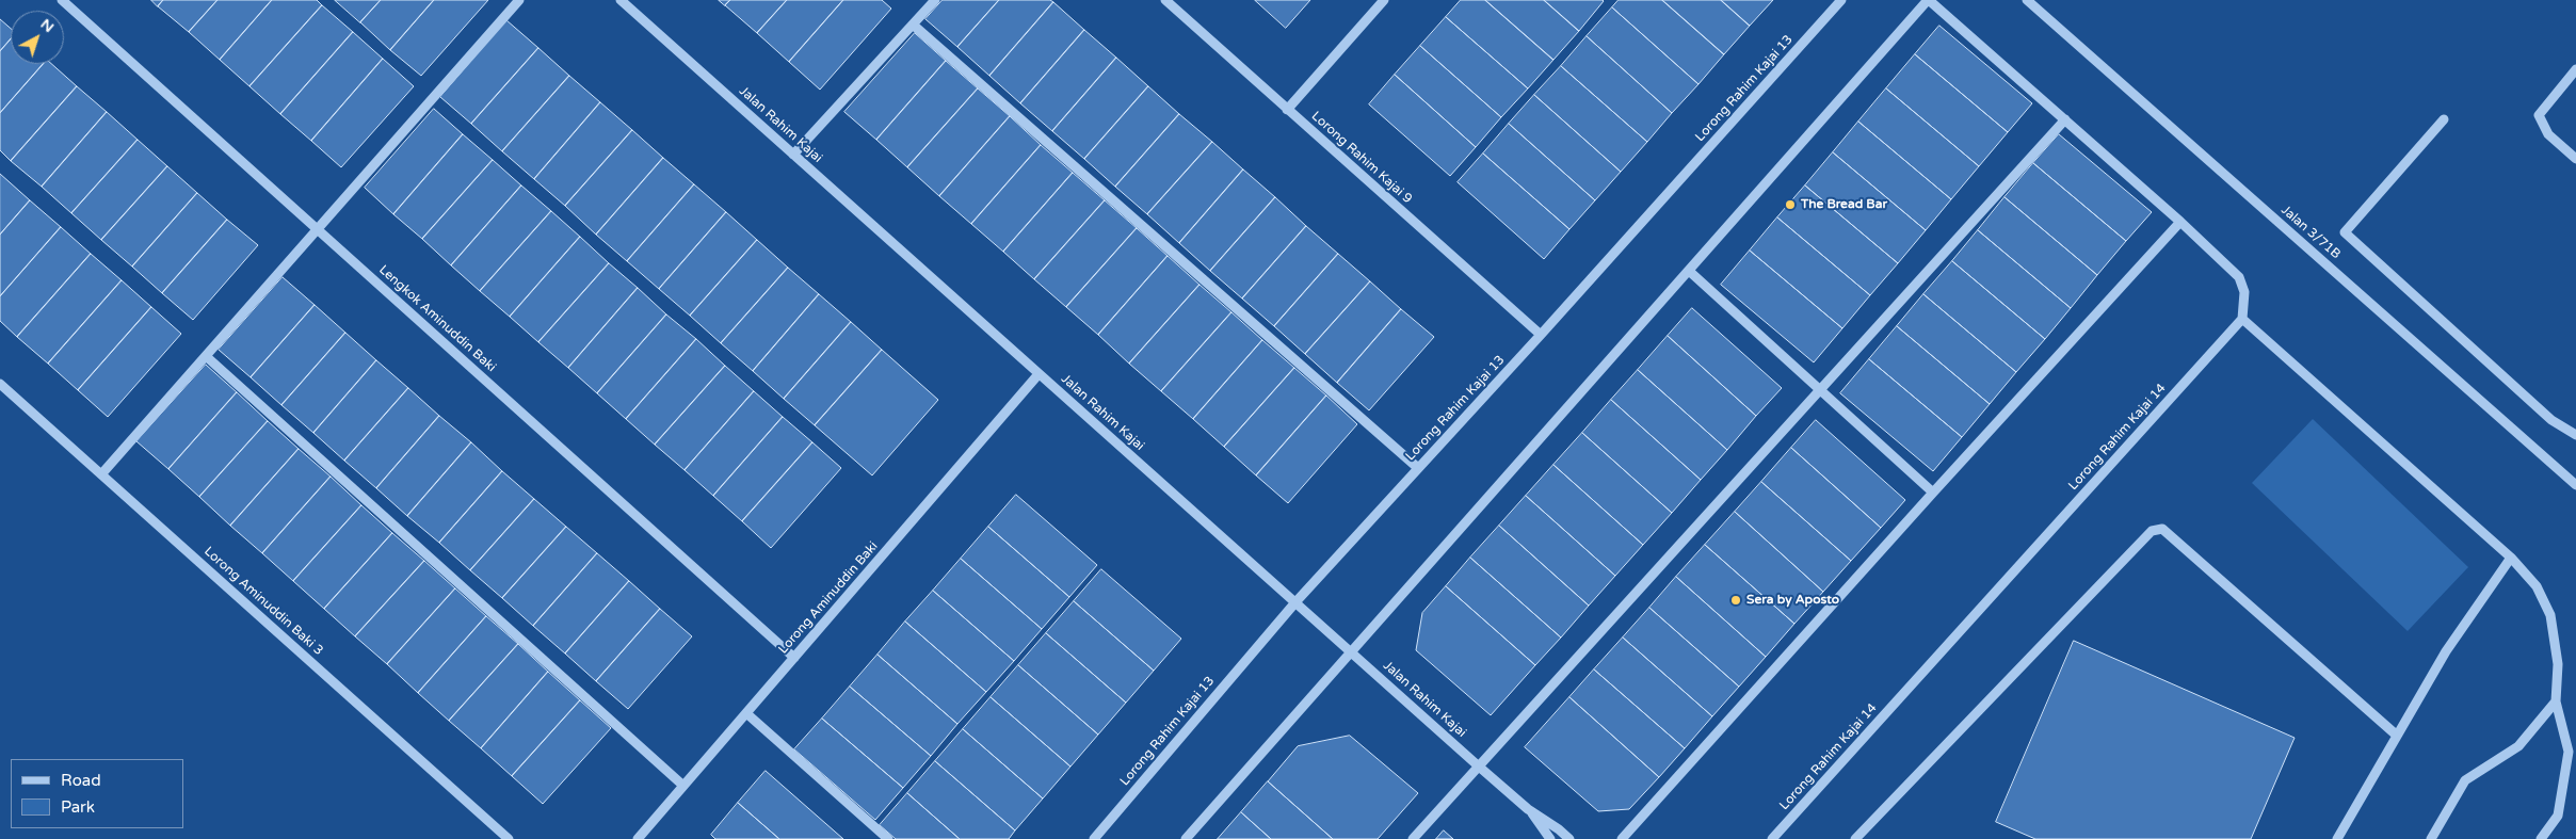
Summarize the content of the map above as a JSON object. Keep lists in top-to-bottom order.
{
  "streets": {
    "street": [
      "Lorong Rahim Kajai 13",
      "Jalan Rahim Kajai",
      "Lorong Rahim Kajai 9",
      "Jalan 3/71B",
      "Lengkok Aminuddin Baki",
      "Lorong Rahim Kajai 14",
      "Lorong Aminuddin Baki",
      "Lorong Aminuddin Baki 3"
    ]
  },
  "crossings": [
    ["Lorong Rahim Kajai 13", "Jalan Rahim Kajai"],
    ["Lorong Rahim Kajai 13", "Lorong Rahim Kajai 9"],
    ["Jalan Rahim Kajai", "Lorong Aminuddin Baki"],
    ["Lengkok Aminuddin Baki", "Lorong Aminuddin Baki"]
  ],
  "places": ["The Bread Bar", "Sera by Aposto"],
  "legend": ["Road", "Park"],
  "north": "top right"
}
